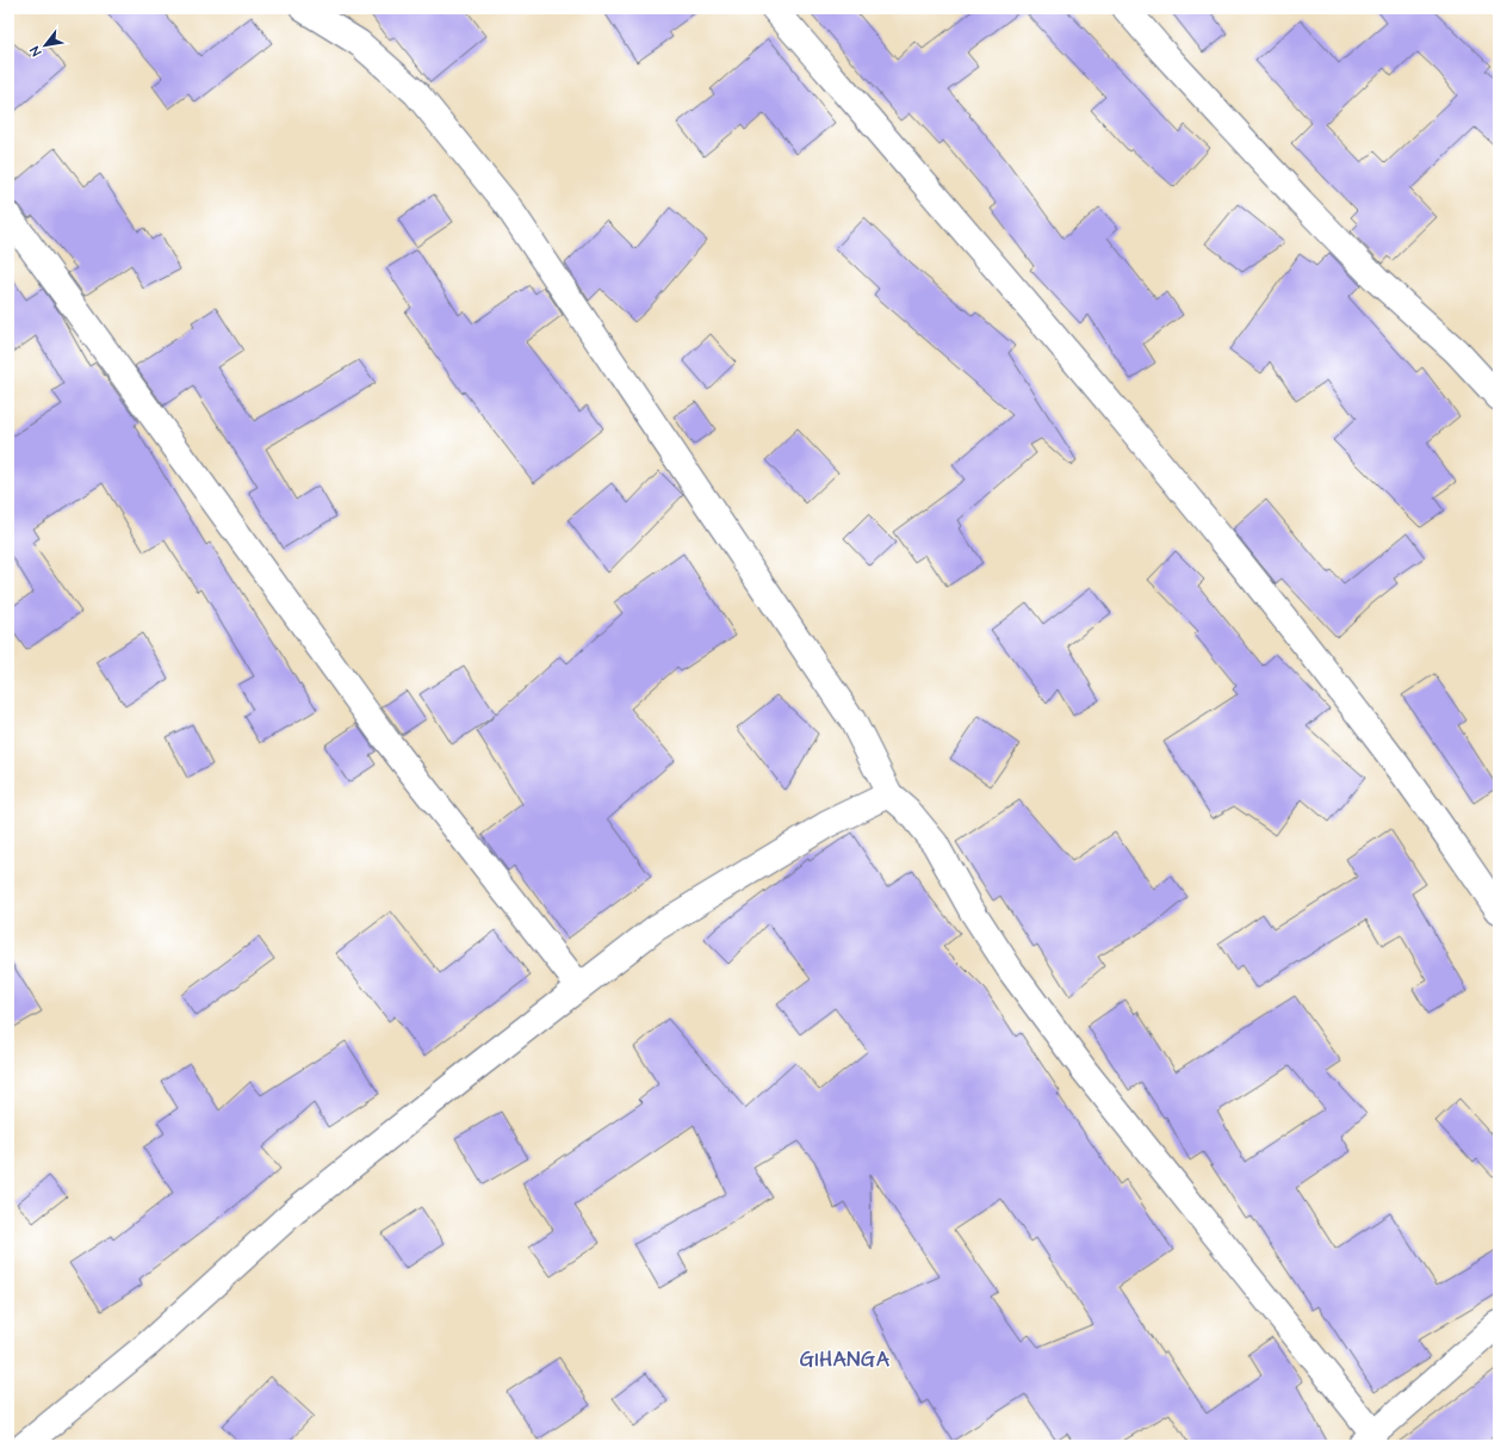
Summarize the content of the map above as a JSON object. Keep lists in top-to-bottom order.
{
  "districts": ["GIHANGA"],
  "north": "bottom left"
}
